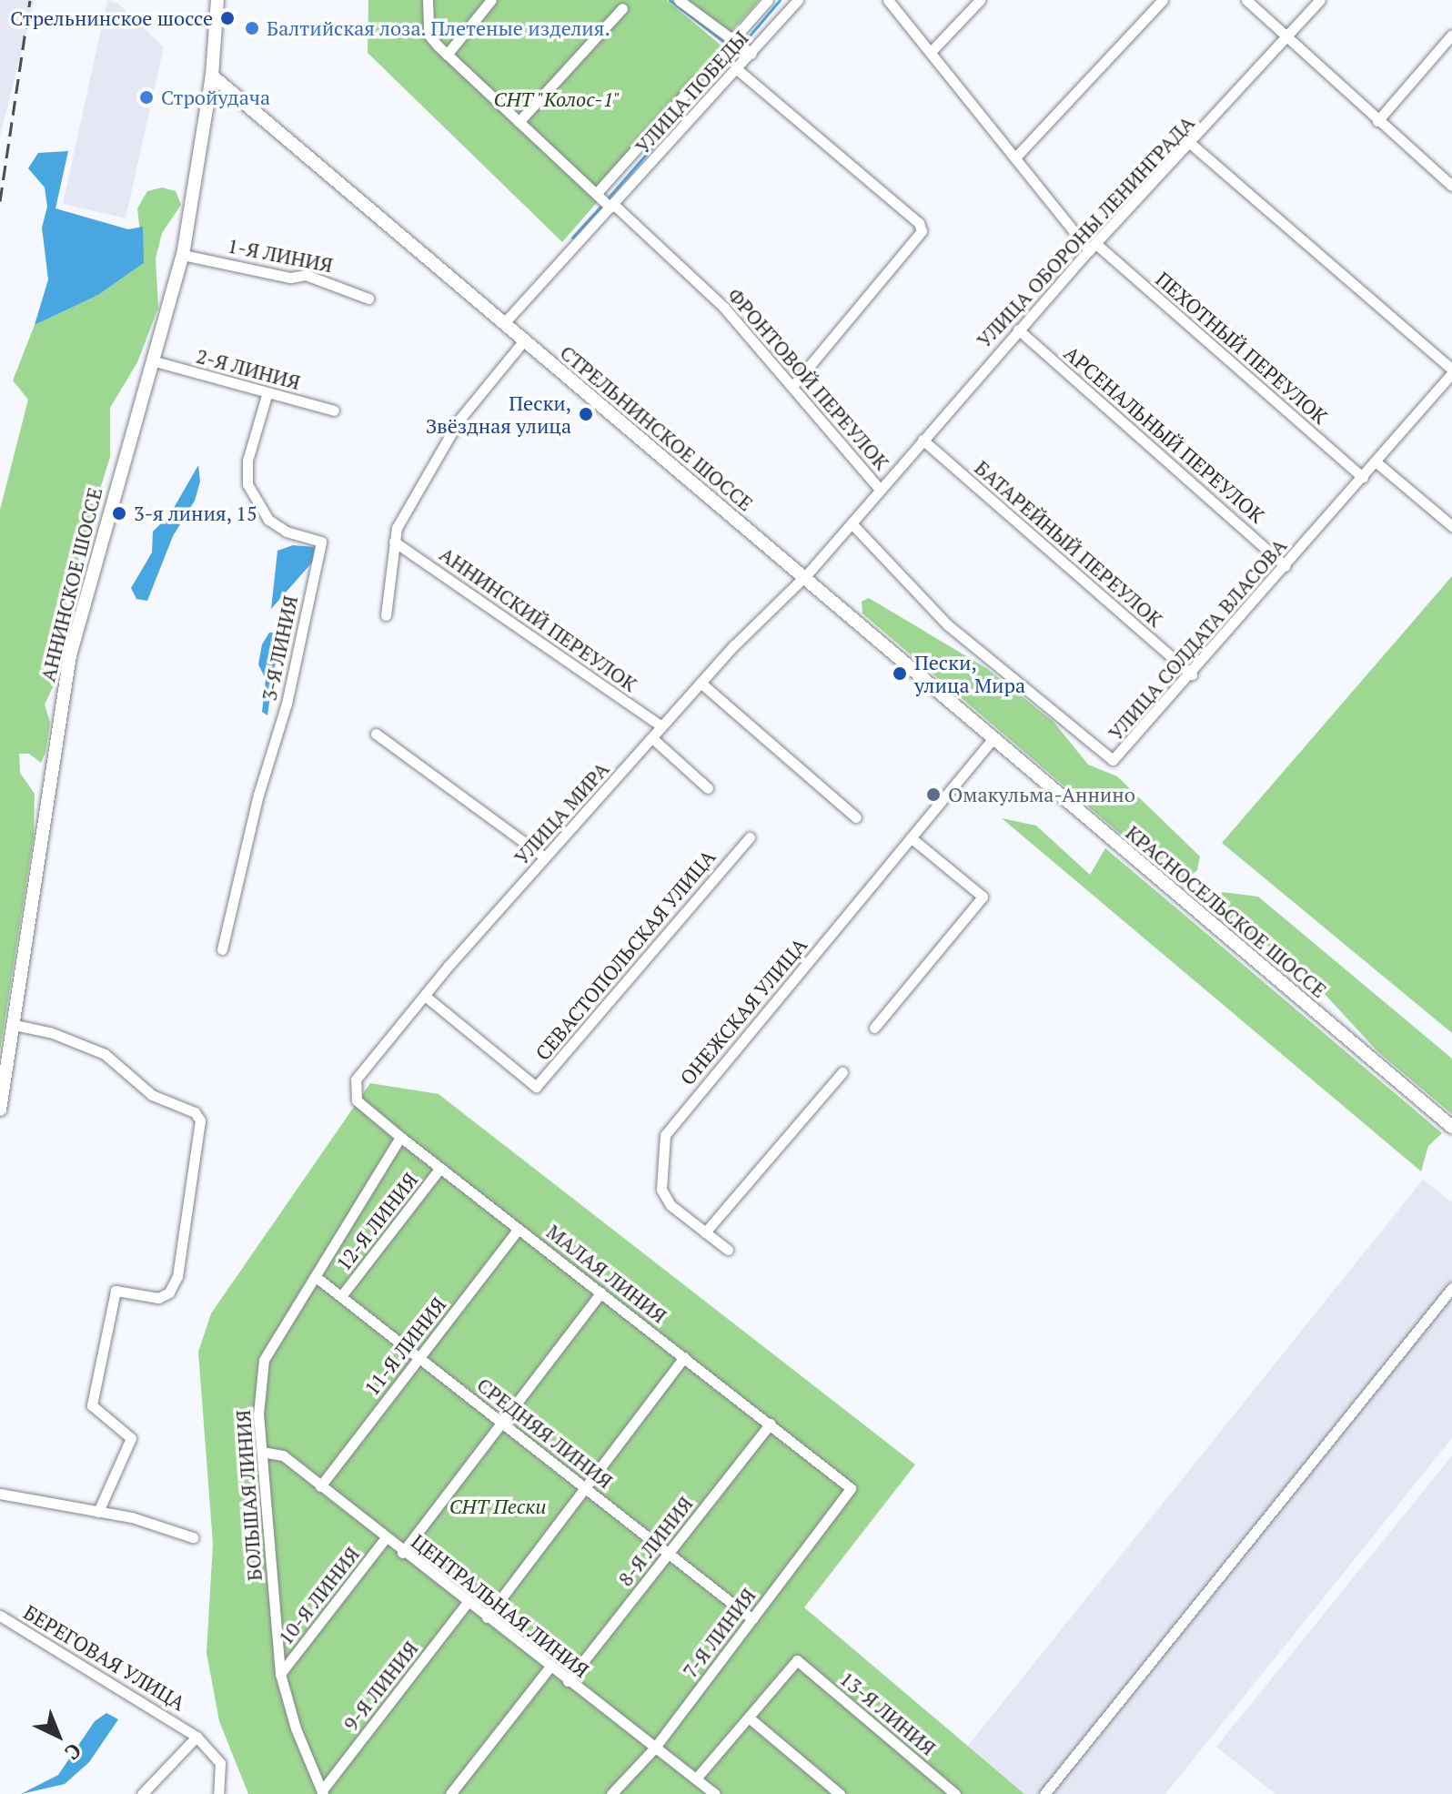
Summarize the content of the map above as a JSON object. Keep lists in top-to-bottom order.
{
  "streets": {
    "main road": ["СТРЕЛЬНИНСКОЕ ШОССЕ", "АННИНСКОЕ ШОССЕ", "КРАСНОСЕЛЬСКОЕ ШОССЕ"],
    "street": [
      "УЛИЦА ПОБЕДЫ",
      "УЛИЦА ОБОРОНЫ ЛЕНИНГРАДА",
      "1-Я ЛИНИЯ",
      "ПЕХОТНЫЙ ПЕРЕУЛОК",
      "2-Я ЛИНИЯ",
      "ФРОНТОВОЙ ПЕРЕУЛОК",
      "АРСЕНАЛЬНЫЙ ПЕРЕУЛОК",
      "БАТАРЕЙНЫЙ ПЕРЕУЛОК",
      "АННИНСКИЙ ПЕРЕУЛОК",
      "УЛИЦА СОЛДАТА ВЛАСОВА",
      "3-Я ЛИНИЯ",
      "УЛИЦА МИРА",
      "СЕВАСТОПОЛЬСКАЯ УЛИЦА",
      "ОНЕЖСКАЯ УЛИЦА",
      "12-Я ЛИНИЯ",
      "МАЛАЯ ЛИНИЯ",
      "11-Я ЛИНИЯ",
      "СРЕДНЯЯ ЛИНИЯ",
      "БОЛЬШАЯ ЛИНИЯ",
      "8-Я ЛИНИЯ",
      "10-Я ЛИНИЯ",
      "ЦЕНТРАЛЬНАЯ ЛИНИЯ",
      "7-Я ЛИНИЯ",
      "БЕРЕГОВАЯ УЛИЦА",
      "9-Я ЛИНИЯ",
      "13-Я ЛИНИЯ"
    ]
  },
  "crossings": [
    ["УЛИЦА ПОБЕДЫ", "ФРОНТОВОЙ ПЕРЕУЛОК"],
    ["УЛИЦА ПОБЕДЫ", "СТРЕЛЬНИНСКОЕ ШОССЕ"],
    ["УЛИЦА ОБОРОНЫ ЛЕНИНГРАДА", "ПЕХОТНЫЙ ПЕРЕУЛОК"],
    ["УЛИЦА ОБОРОНЫ ЛЕНИНГРАДА", "ФРОНТОВОЙ ПЕРЕУЛОК"],
    ["УЛИЦА ОБОРОНЫ ЛЕНИНГРАДА", "АРСЕНАЛЬНЫЙ ПЕРЕУЛОК"],
    ["УЛИЦА ОБОРОНЫ ЛЕНИНГРАДА", "БАТАРЕЙНЫЙ ПЕРЕУЛОК"],
    ["УЛИЦА ОБОРОНЫ ЛЕНИНГРАДА", "УЛИЦА СОЛДАТА ВЛАСОВА"],
    ["УЛИЦА ОБОРОНЫ ЛЕНИНГРАДА", "УЛИЦА МИРА"],
    ["1-Я ЛИНИЯ", "АННИНСКОЕ ШОССЕ"],
    ["ПЕХОТНЫЙ ПЕРЕУЛОК", "УЛИЦА СОЛДАТА ВЛАСОВА"],
    ["2-Я ЛИНИЯ", "АННИНСКОЕ ШОССЕ"],
    ["2-Я ЛИНИЯ", "3-Я ЛИНИЯ"],
    ["СТРЕЛЬНИНСКОЕ ШОССЕ", "АННИНСКОЕ ШОССЕ"],
    ["СТРЕЛЬНИНСКОЕ ШОССЕ", "УЛИЦА МИРА"],
    ["СТРЕЛЬНИНСКОЕ ШОССЕ", "КРАСНОСЕЛЬСКОЕ ШОССЕ"],
    ["АРСЕНАЛЬНЫЙ ПЕРЕУЛОК", "УЛИЦА СОЛДАТА ВЛАСОВА"],
    ["БАТАРЕЙНЫЙ ПЕРЕУЛОК", "УЛИЦА СОЛДАТА ВЛАСОВА"],
    ["АННИНСКИЙ ПЕРЕУЛОК", "УЛИЦА МИРА"],
    ["УЛИЦА СОЛДАТА ВЛАСОВА", "УЛИЦА МИРА"],
    ["УЛИЦА МИРА", "КРАСНОСЕЛЬСКОЕ ШОССЕ"],
    ["УЛИЦА МИРА", "СЕВАСТОПОЛЬСКАЯ УЛИЦА"],
    ["УЛИЦА МИРА", "МАЛАЯ ЛИНИЯ"],
    ["КРАСНОСЕЛЬСКОЕ ШОССЕ", "ОНЕЖСКАЯ УЛИЦА"],
    ["12-Я ЛИНИЯ", "МАЛАЯ ЛИНИЯ"],
    ["12-Я ЛИНИЯ", "СРЕДНЯЯ ЛИНИЯ"],
    ["МАЛАЯ ЛИНИЯ", "11-Я ЛИНИЯ"],
    ["МАЛАЯ ЛИНИЯ", "БОЛЬШАЯ ЛИНИЯ"],
    ["МАЛАЯ ЛИНИЯ", "8-Я ЛИНИЯ"],
    ["МАЛАЯ ЛИНИЯ", "7-Я ЛИНИЯ"],
    ["11-Я ЛИНИЯ", "СРЕДНЯЯ ЛИНИЯ"],
    ["11-Я ЛИНИЯ", "ЦЕНТРАЛЬНАЯ ЛИНИЯ"],
    ["СРЕДНЯЯ ЛИНИЯ", "БОЛЬШАЯ ЛИНИЯ"],
    ["СРЕДНЯЯ ЛИНИЯ", "8-Я ЛИНИЯ"],
    ["СРЕДНЯЯ ЛИНИЯ", "7-Я ЛИНИЯ"],
    ["БОЛЬШАЯ ЛИНИЯ", "10-Я ЛИНИЯ"],
    ["БОЛЬШАЯ ЛИНИЯ", "ЦЕНТРАЛЬНАЯ ЛИНИЯ"],
    ["БОЛЬШАЯ ЛИНИЯ", "9-Я ЛИНИЯ"],
    ["8-Я ЛИНИЯ", "ЦЕНТРАЛЬНАЯ ЛИНИЯ"],
    ["10-Я ЛИНИЯ", "ЦЕНТРАЛЬНАЯ ЛИНИЯ"],
    ["ЦЕНТРАЛЬНАЯ ЛИНИЯ", "7-Я ЛИНИЯ"],
    ["ЦЕНТРАЛЬНАЯ ЛИНИЯ", "9-Я ЛИНИЯ"]
  ],
  "parks": ["СНТ \"Колос-1\"", "СНТ Пески"],
  "places": [
    "Стрельнинское шоссе",
    "Балтийская лоза. Плетеные изделия.",
    "Стройудача",
    "Пески, Звёздная улица",
    "3-я линия, 15",
    "Пески, улица Мира",
    "Омакульма-Аннино"
  ],
  "north": "bottom right"
}
